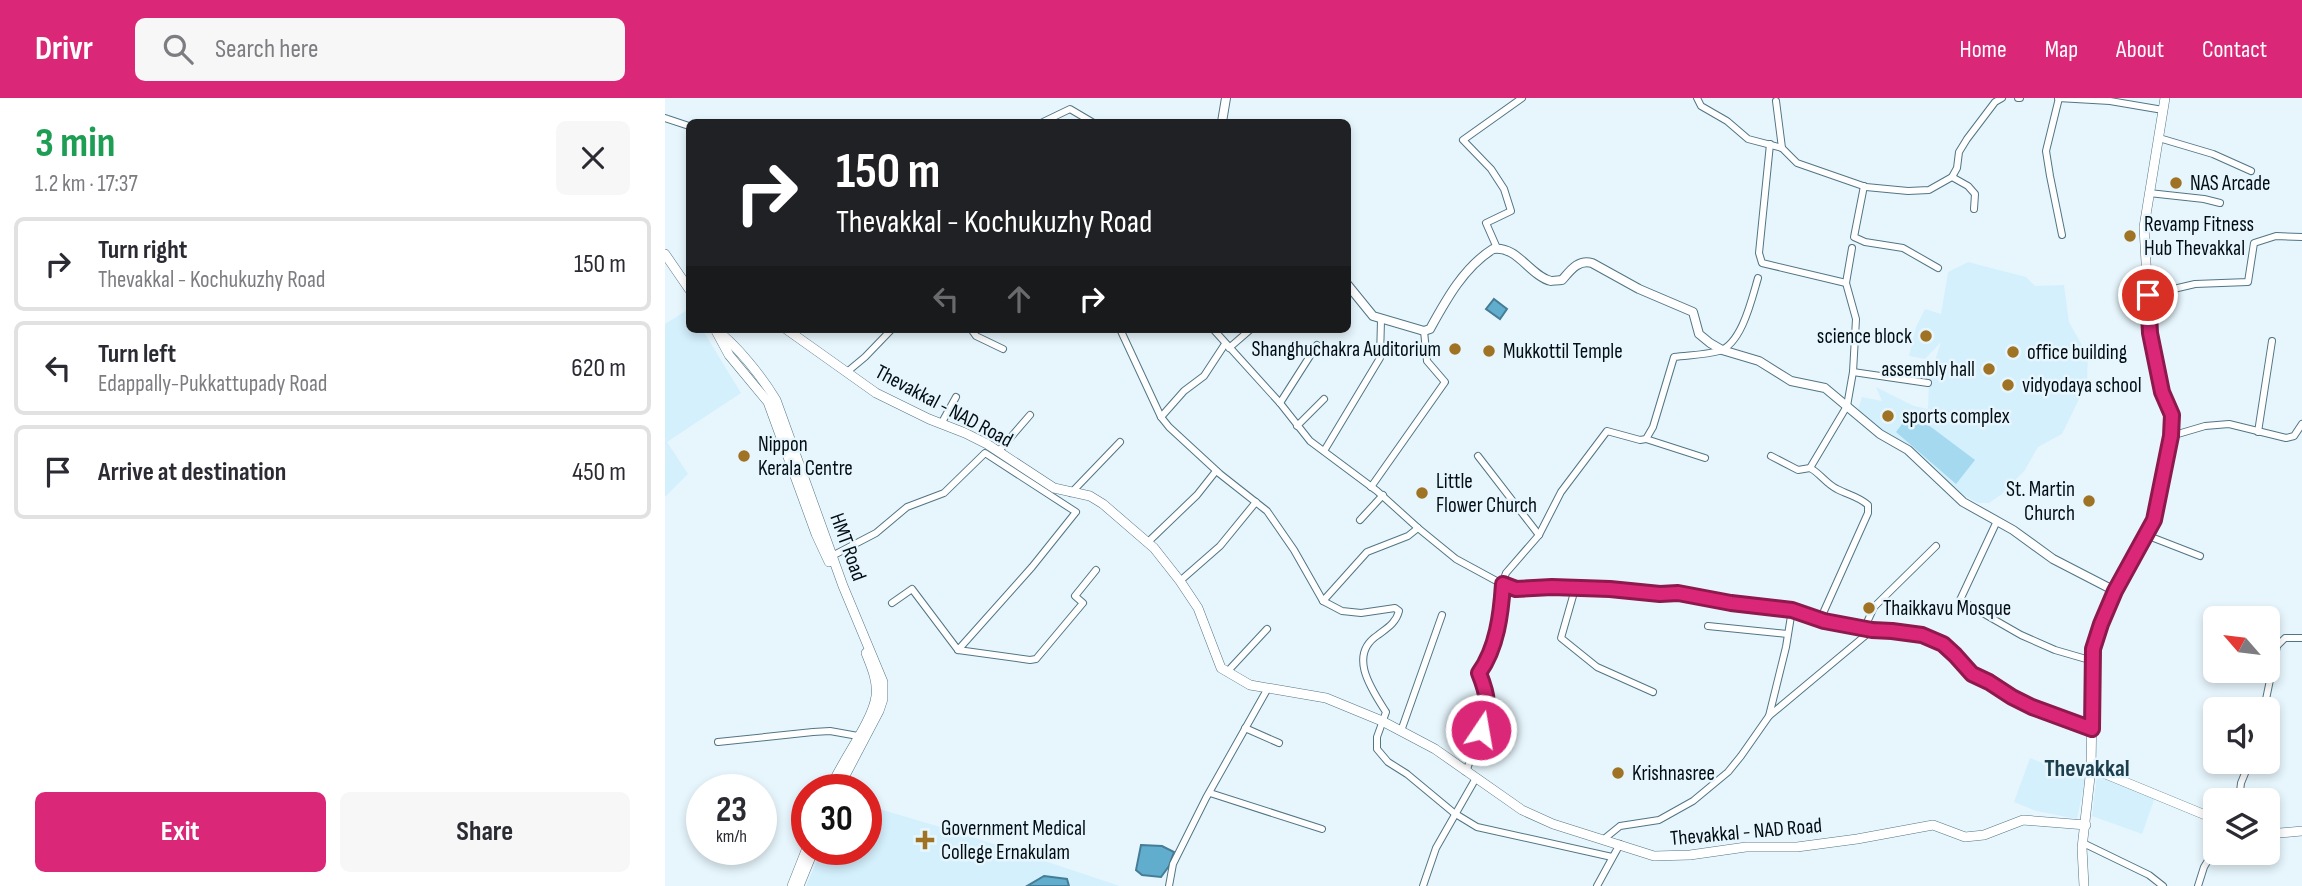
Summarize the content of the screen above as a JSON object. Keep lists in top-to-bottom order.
{
  "streets": {
    "main road": ["Thevakkal - NAD Road", "HMT Road"]
  },
  "districts": ["Thevakkal"],
  "places": {
    "other": [
      "NAS Arcade",
      "Revamp Fitness Hub Thevakkal",
      "science block",
      "Shanghuchakra Auditorium",
      "Mukkottil Temple",
      "office building",
      "assembly hall",
      "vidyodaya school",
      "sports complex",
      "Nippon Kerala Centre",
      "Little Flower Church",
      "St. Martin Church",
      "Thaikkavu Mosque",
      "Krishnasree"
    ],
    "health": ["Government Medical College Ernakulam"]
  },
  "north": "top left",
  "page": {
    "header": "Drivr",
    "search": "Search here",
    "nav": [
      "Home",
      "Map",
      "About",
      "Contact"
    ],
    "heading": ["3 min", "1.2 km · 17:37"],
    "turn": ["150 m", "Thevakkal - Kochukuzhy Road"],
    "list": [
      {
        "name": "Turn right",
        "note": "Thevakkal - Kochukuzhy Road",
        "value": "150 m"
      },
      {
        "name": "Turn left",
        "note": "Edappally-Pukkattupady Road",
        "value": "620 m"
      },
      {
        "name": "Arrive at destination",
        "value": "450 m"
      }
    ],
    "speed": "23 km/h",
    "limit": "30",
    "buttons": ["Exit", "Share"]
  }
}
